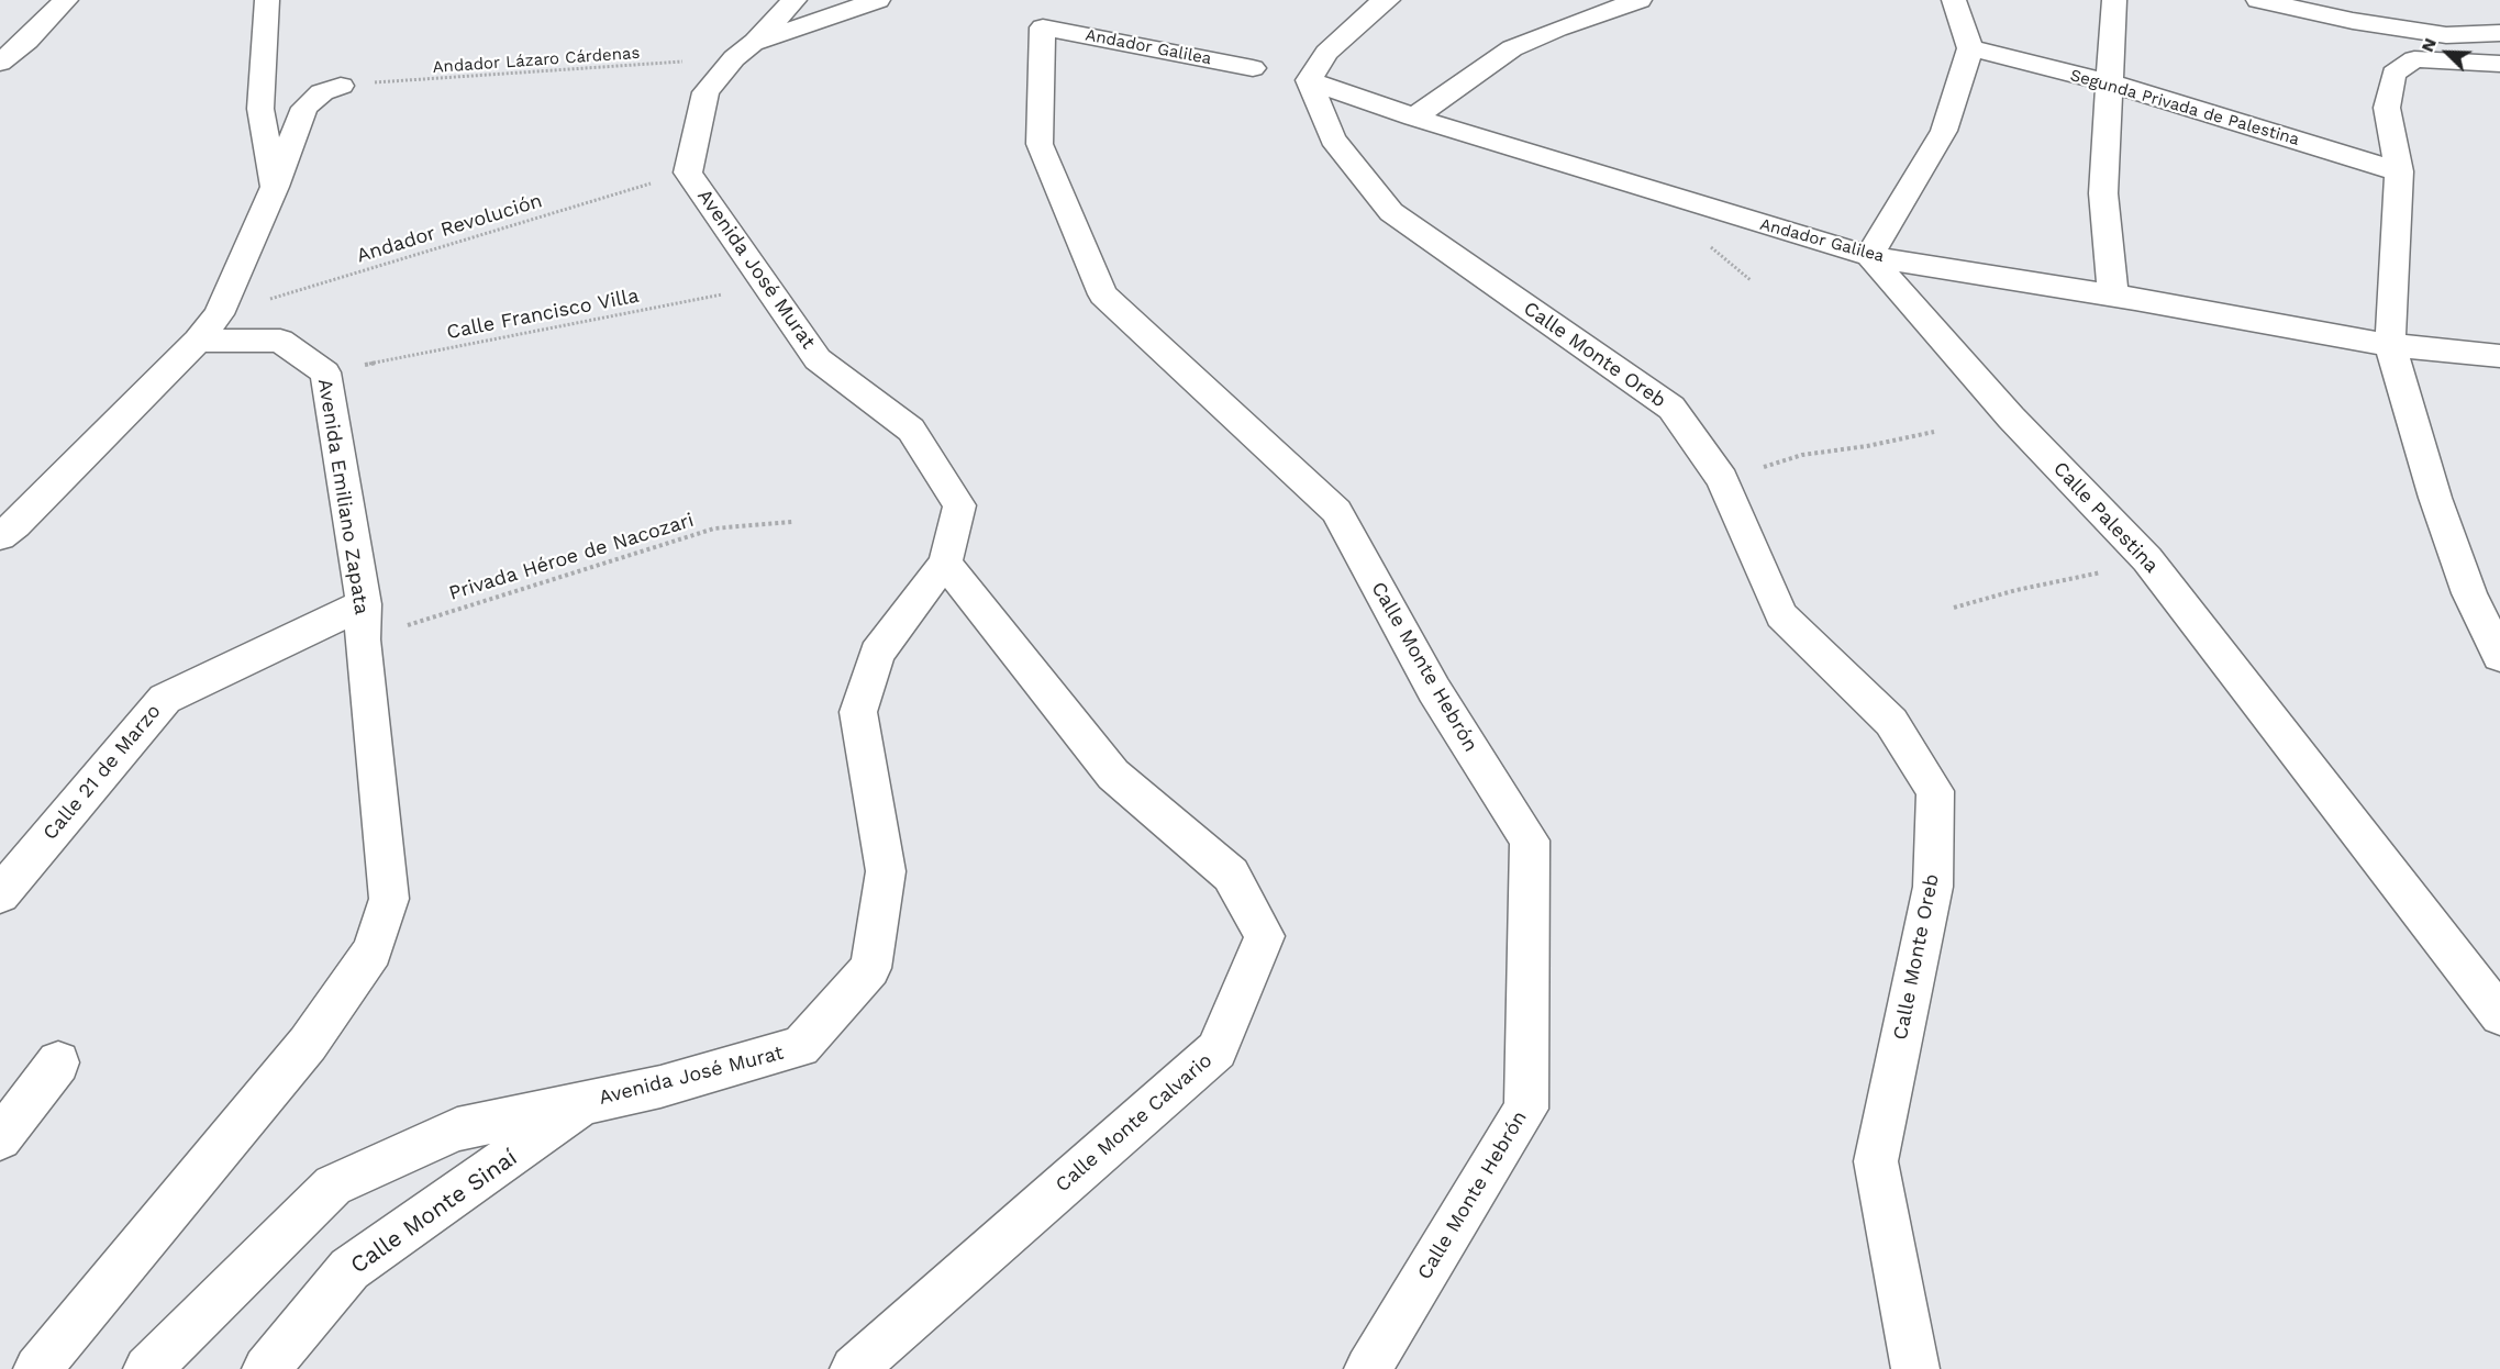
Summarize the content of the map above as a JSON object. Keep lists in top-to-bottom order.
{
  "streets": {
    "street": [
      "Andador Galilea",
      "Segunda Privada de Palestina",
      "Avenida José Murat",
      "Calle Monte Oreb",
      "Avenida Emiliano Zapata",
      "Calle Palestina",
      "Calle Monte Hebrón",
      "Calle 21 de Marzo",
      "Calle Monte Calvario",
      "Calle Monte Sinaí"
    ],
    "path": [
      "Andador Lázaro Cárdenas",
      "Andador Revolución",
      "Calle Francisco Villa",
      "Privada Héroe de Nacozari"
    ]
  },
  "crossings": [
    ["Andador Galilea", "Calle Monte Oreb"],
    ["Andador Galilea", "Calle Palestina"],
    ["Andador Galilea", "Calle Monte Hebrón"],
    ["Andador Lázaro Cárdenas", "Avenida José Murat"],
    ["Andador Revolución", "Avenida José Murat"],
    ["Avenida José Murat", "Calle Francisco Villa"],
    ["Avenida José Murat", "Calle Monte Calvario"],
    ["Avenida José Murat", "Calle Monte Sinaí"],
    ["Calle Francisco Villa", "Avenida Emiliano Zapata"],
    ["Avenida Emiliano Zapata", "Privada Héroe de Nacozari"],
    ["Avenida Emiliano Zapata", "Calle 21 de Marzo"],
    ["Privada Héroe de Nacozari", "Calle 21 de Marzo"]
  ],
  "north": "top left"
}
